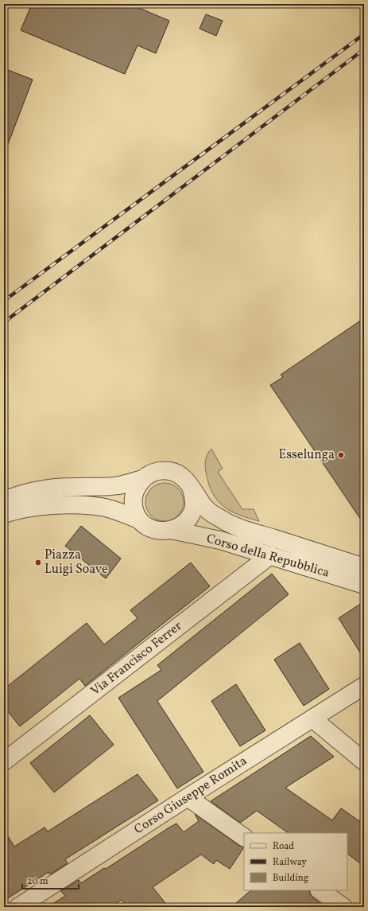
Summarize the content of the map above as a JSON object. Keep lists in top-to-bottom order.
{
  "streets": {
    "street": ["Corso della Repubblica", "Via Francisco Ferrer", "Corso Giuseppe Romita"]
  },
  "crossings": [
    ["Corso della Repubblica", "Via Francisco Ferrer"]
  ],
  "places": ["Esselunga", "Piazza Luigi Soave"],
  "legend": ["Road", "Railway", "Building"],
  "scale_bar": "20 m"
}
